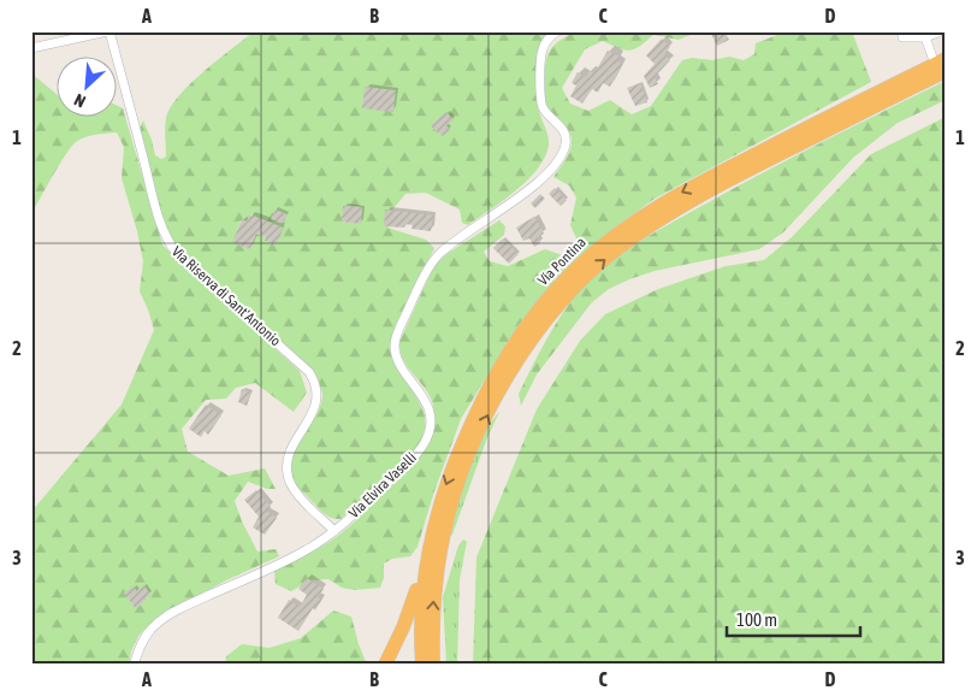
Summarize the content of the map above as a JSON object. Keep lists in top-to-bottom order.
{
  "streets": {
    "highway": ["Via Pontina"],
    "street": ["Via Riserva di Sant'Antonio", "Via Elvira Vaselli"]
  },
  "crossings": [
    ["Via Riserva di Sant'Antonio", "Via Elvira Vaselli"]
  ],
  "scale_bar": "100 m",
  "north": "bottom left",
  "grid": {
    "columns": [
      "A",
      "B",
      "C",
      "D"
    ],
    "rows": ["1", "2", "3"]
  }
}
